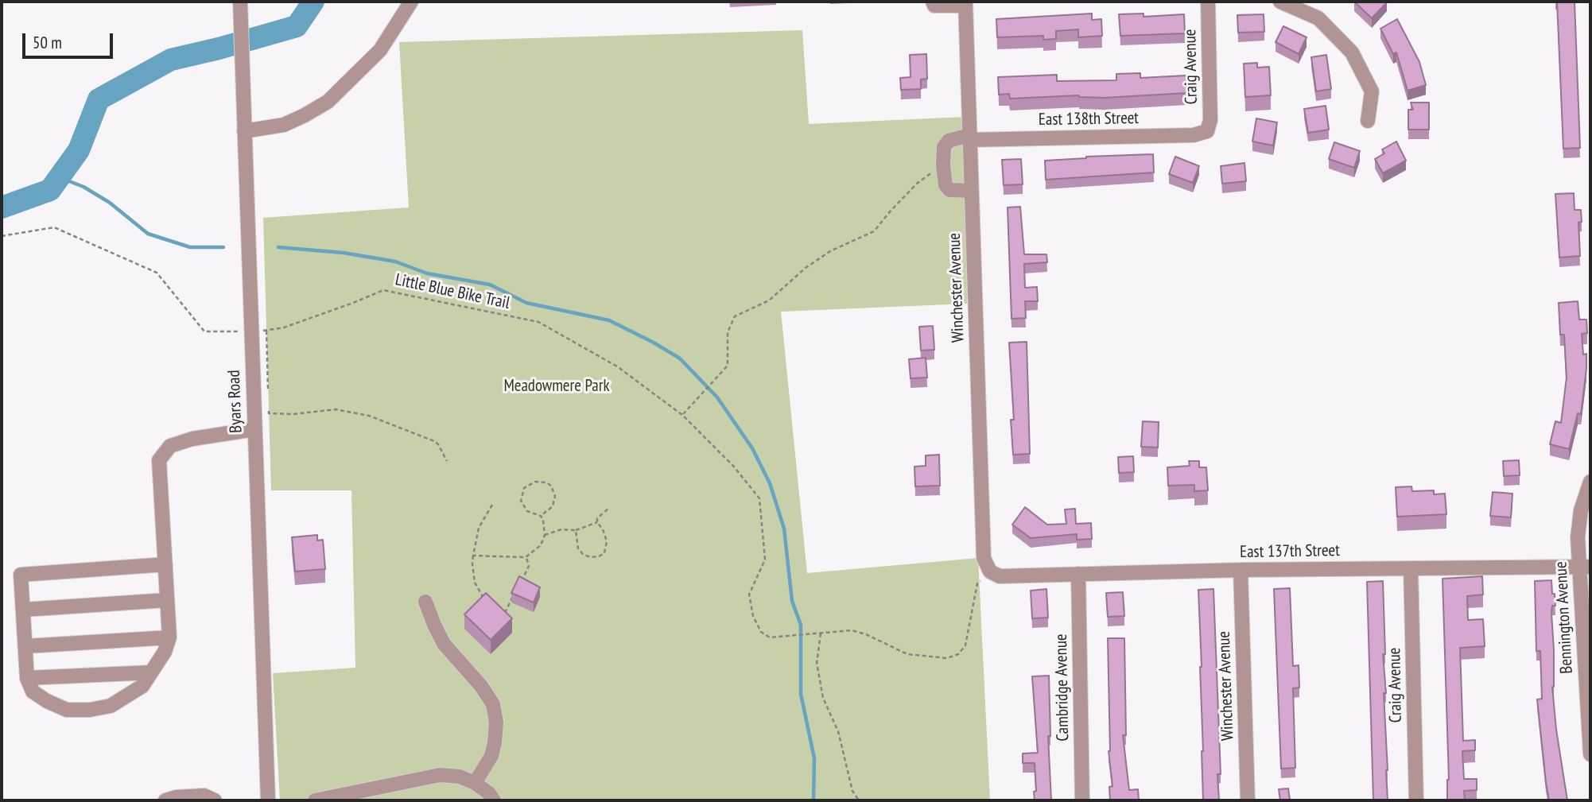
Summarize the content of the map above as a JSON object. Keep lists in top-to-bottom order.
{
  "streets": {
    "street": [
      "Craig Avenue",
      "East 138th Street",
      "Winchester Avenue",
      "Byars Road",
      "East 137th Street",
      "Bennington Avenue",
      "Cambridge Avenue"
    ],
    "path": ["Little Blue Bike Trail"]
  },
  "crossings": [
    ["Craig Avenue", "East 138th Street"],
    ["Craig Avenue", "East 137th Street"],
    ["East 138th Street", "Winchester Avenue"],
    ["Winchester Avenue", "Little Blue Bike Trail"],
    ["Winchester Avenue", "East 137th Street"],
    ["Little Blue Bike Trail", "Byars Road"],
    ["Little Blue Bike Trail", "East 137th Street"],
    ["East 137th Street", "Bennington Avenue"],
    ["East 137th Street", "Cambridge Avenue"]
  ],
  "parks": ["Meadowmere Park"],
  "scale_bar": "50 m"
}
